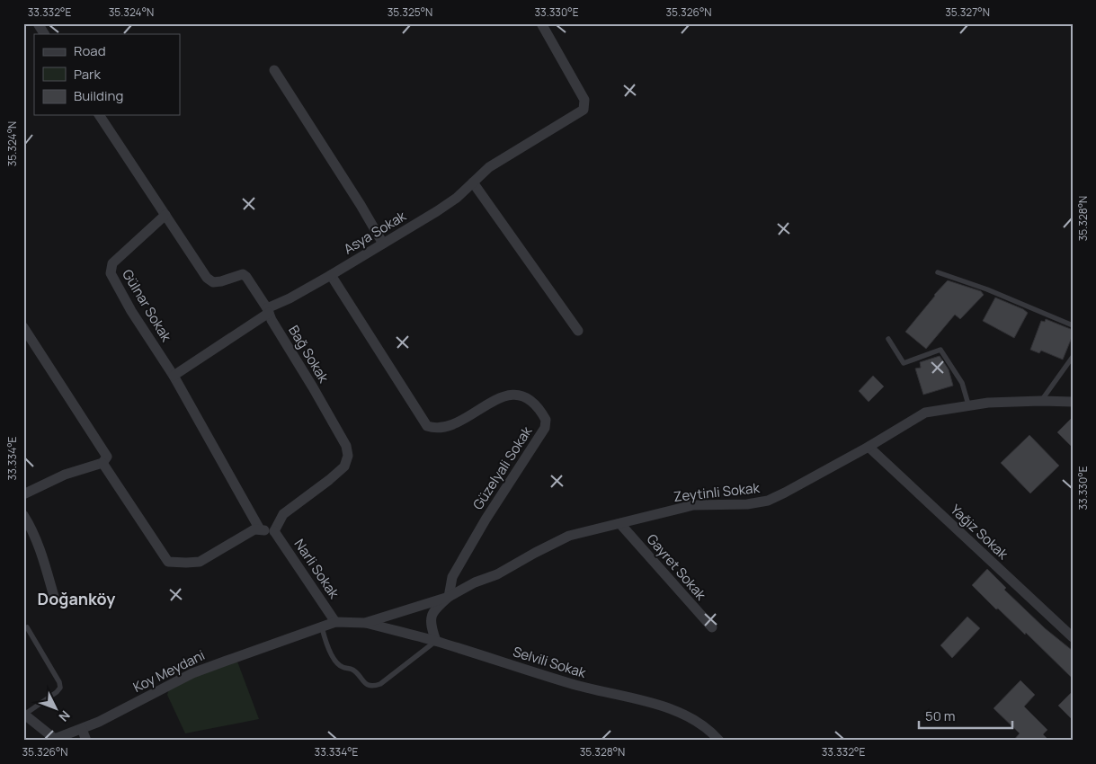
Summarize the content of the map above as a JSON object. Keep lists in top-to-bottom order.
{
  "streets": {
    "street": [
      "Asya Sokak",
      "Gülnar Sokak",
      "Bağ Sokak",
      "Güzelyali Sokak",
      "Zeytinli Sokak",
      "Yağiz Sokak",
      "Gayret Sokak",
      "Narli Sokak",
      "Selvili Sokak",
      "Koy Meydani"
    ]
  },
  "crossings": [
    ["Asya Sokak", "Gülnar Sokak"],
    ["Asya Sokak", "Bağ Sokak"],
    ["Asya Sokak", "Güzelyali Sokak"],
    ["Gülnar Sokak", "Bağ Sokak"],
    ["Bağ Sokak", "Narli Sokak"],
    ["Güzelyali Sokak", "Zeytinli Sokak"],
    ["Zeytinli Sokak", "Yağiz Sokak"],
    ["Zeytinli Sokak", "Gayret Sokak"],
    ["Zeytinli Sokak", "Narli Sokak"],
    ["Zeytinli Sokak", "Selvili Sokak"],
    ["Zeytinli Sokak", "Koy Meydani"],
    ["Narli Sokak", "Koy Meydani"]
  ],
  "districts": ["Doğanköy"],
  "legend": ["Road", "Park", "Building"],
  "scale_bar": "50 m",
  "north": "bottom right",
  "coordinates": [
    "33.332°E",
    "35.324°N",
    "35.325°N",
    "33.330°E",
    "35.326°N",
    "35.327°N",
    "35.328°N",
    "33.334°E"
  ]
}
